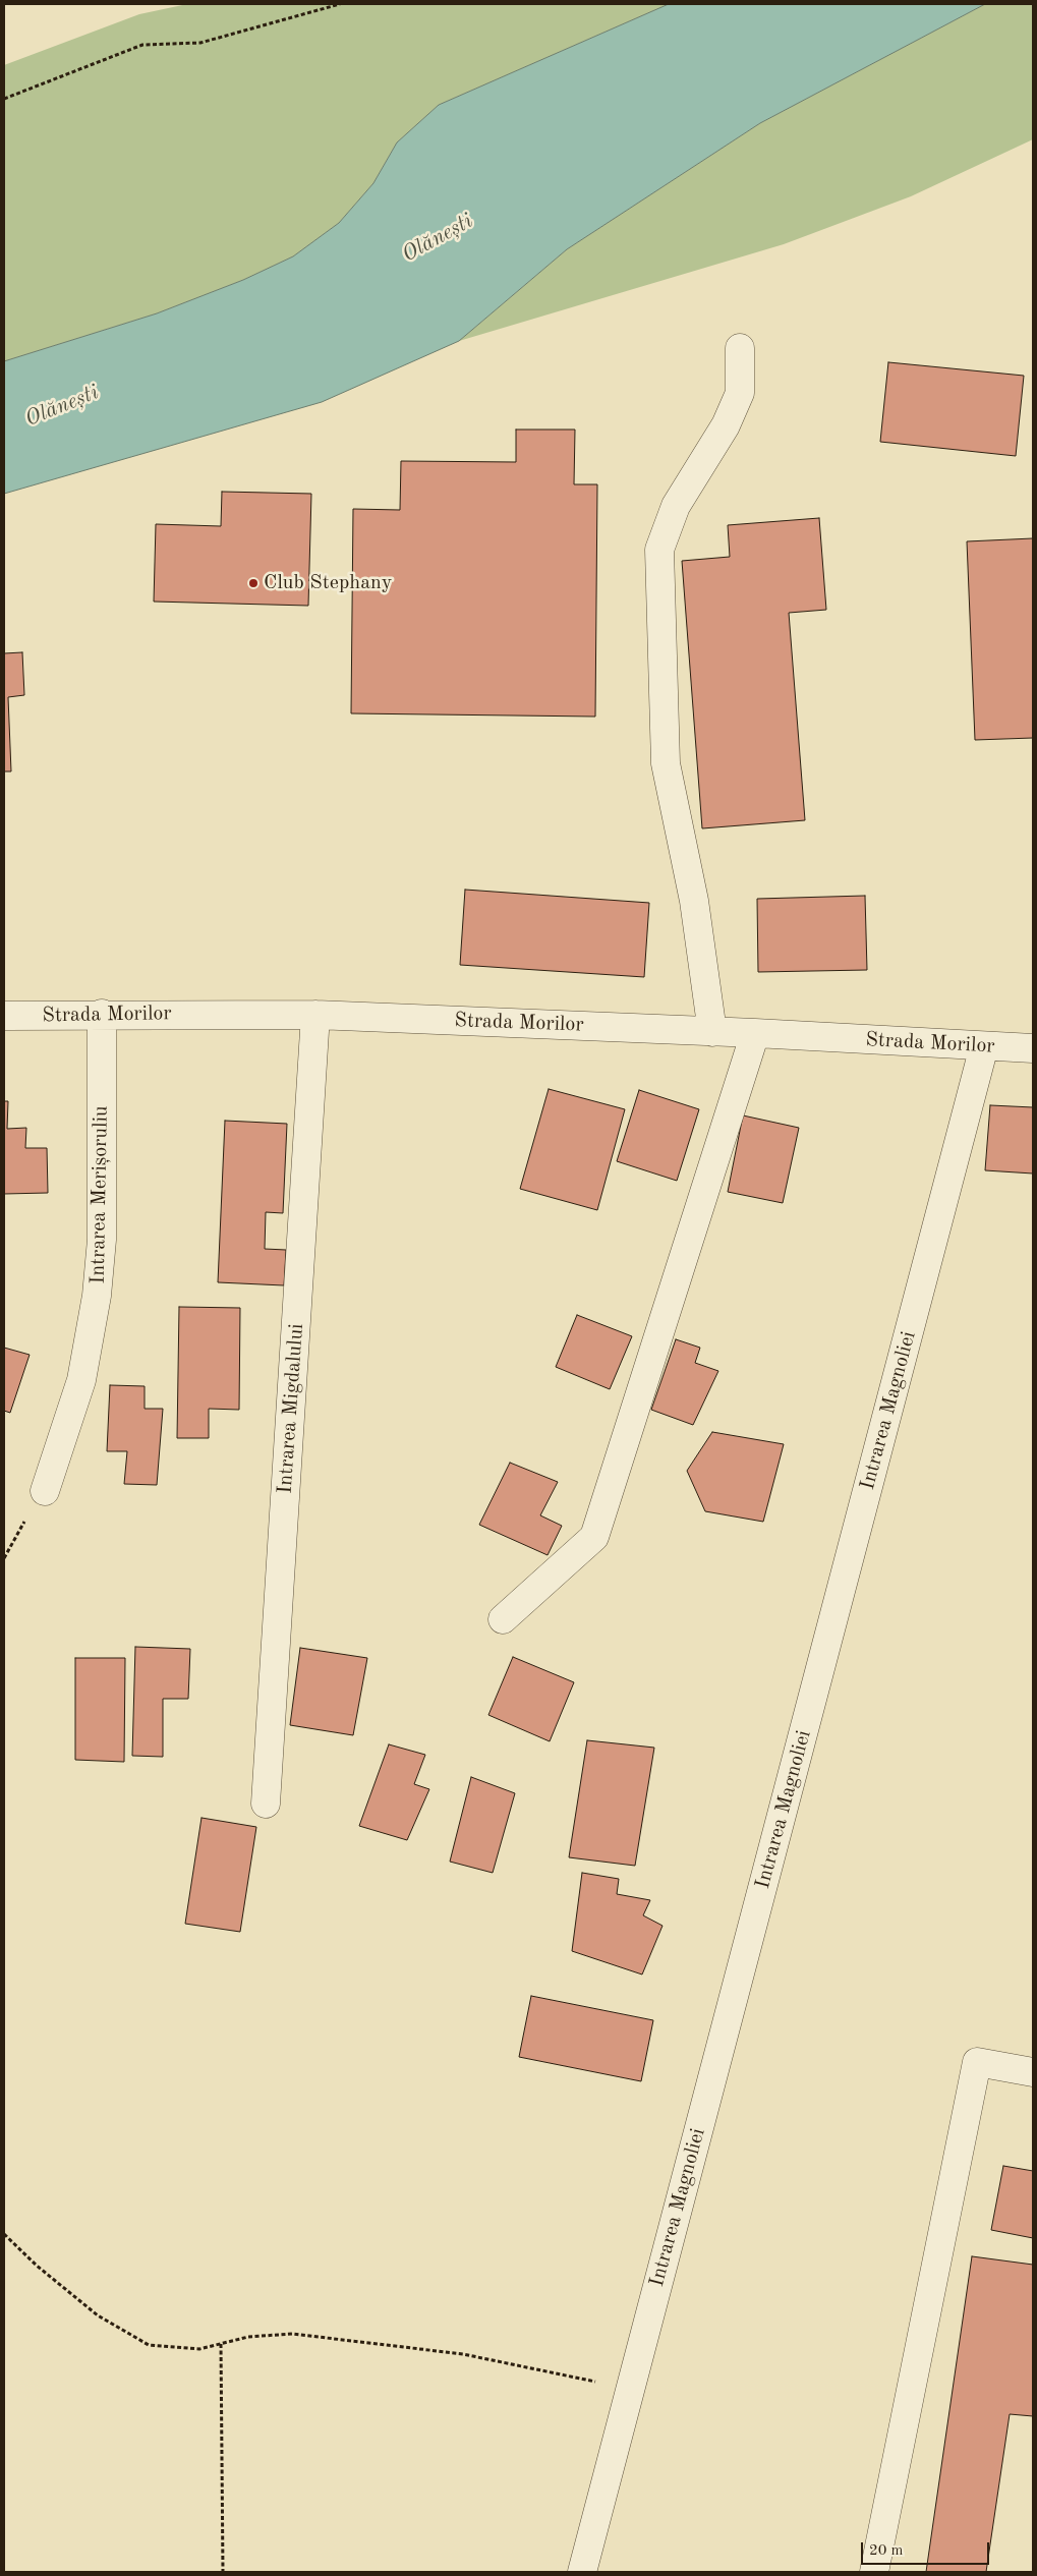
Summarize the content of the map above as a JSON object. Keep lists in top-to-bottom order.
{
  "streets": {
    "street": [
      "Strada Morilor",
      "Intrarea Merișoruliu",
      "Intrarea Migdalului",
      "Intrarea Magnoliei"
    ]
  },
  "crossings": [
    ["Strada Morilor", "Intrarea Merișoruliu"],
    ["Strada Morilor", "Intrarea Migdalului"],
    ["Strada Morilor", "Intrarea Magnoliei"]
  ],
  "water": ["Olănești"],
  "places": ["Club Stephany"],
  "scale_bar": "20 m"
}
